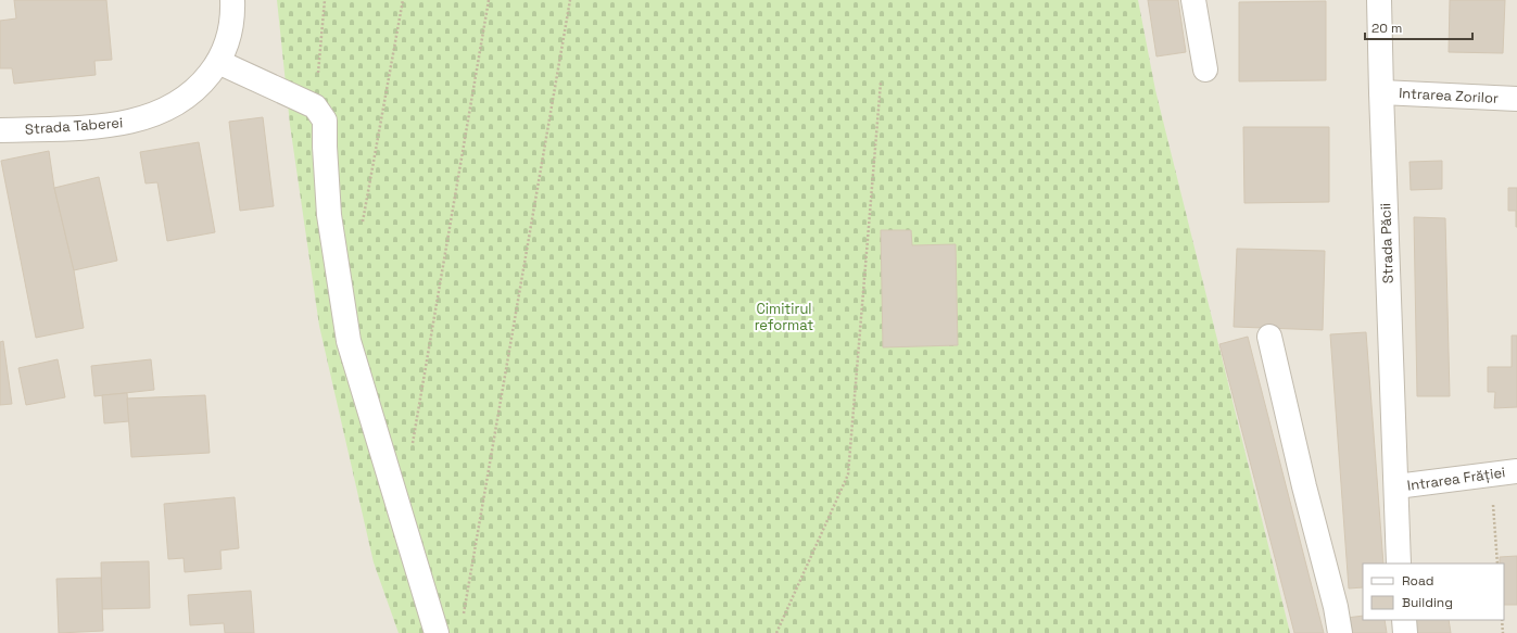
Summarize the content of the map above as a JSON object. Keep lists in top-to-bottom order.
{
  "streets": {
    "street": [
      "Intrarea Zorilor",
      "Strada Taberei",
      "Strada Păcii",
      "Intrarea Frăției"
    ]
  },
  "crossings": [
    ["Intrarea Zorilor", "Strada Păcii"],
    ["Strada Păcii", "Intrarea Frăției"]
  ],
  "parks": ["Cimitirul reformat"],
  "legend": ["Road", "Building"],
  "scale_bar": "20 m"
}
